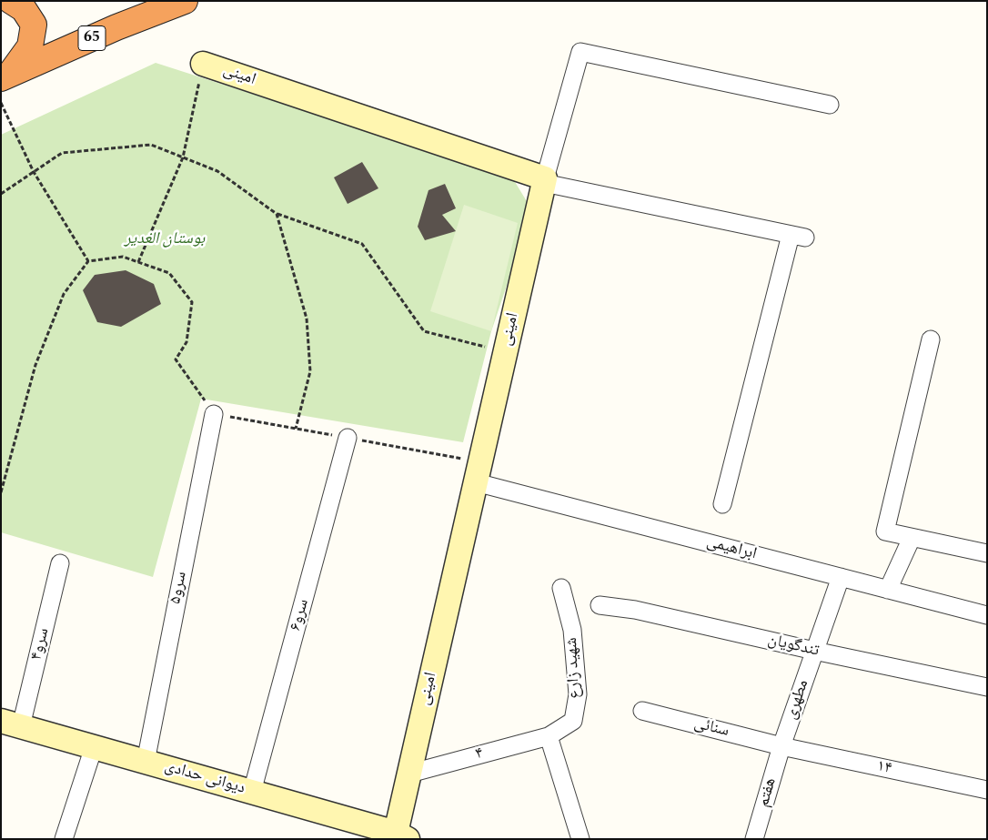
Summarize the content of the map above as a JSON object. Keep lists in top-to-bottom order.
{
  "streets": {
    "highway": ["65"],
    "street": [
      "امینی",
      "ابراهیمی",
      "سرو۵",
      "سرو۶",
      "سرو۴",
      "تندگویان",
      "شهید زارع",
      "مطهری",
      "سنائی",
      "۴",
      "۱۴",
      "دیوانی حدادی",
      "هفتم"
    ]
  },
  "crossings": [
    ["امینی", "ابراهیمی"],
    ["امینی", "۴"],
    ["امینی", "دیوانی حدادی"],
    ["ابراهیمی", "مطهری"],
    ["سرو۵", "دیوانی حدادی"],
    ["سرو۶", "دیوانی حدادی"],
    ["سرو۴", "دیوانی حدادی"],
    ["تندگویان", "مطهری"],
    ["شهید زارع", "۴"],
    ["مطهری", "سنائی"],
    ["مطهری", "۱۴"],
    ["مطهری", "هفتم"],
    ["سنائی", "۱۴"],
    ["سنائی", "هفتم"],
    ["۱۴", "هفتم"]
  ],
  "parks": ["بوستان الغدیر"]
}
